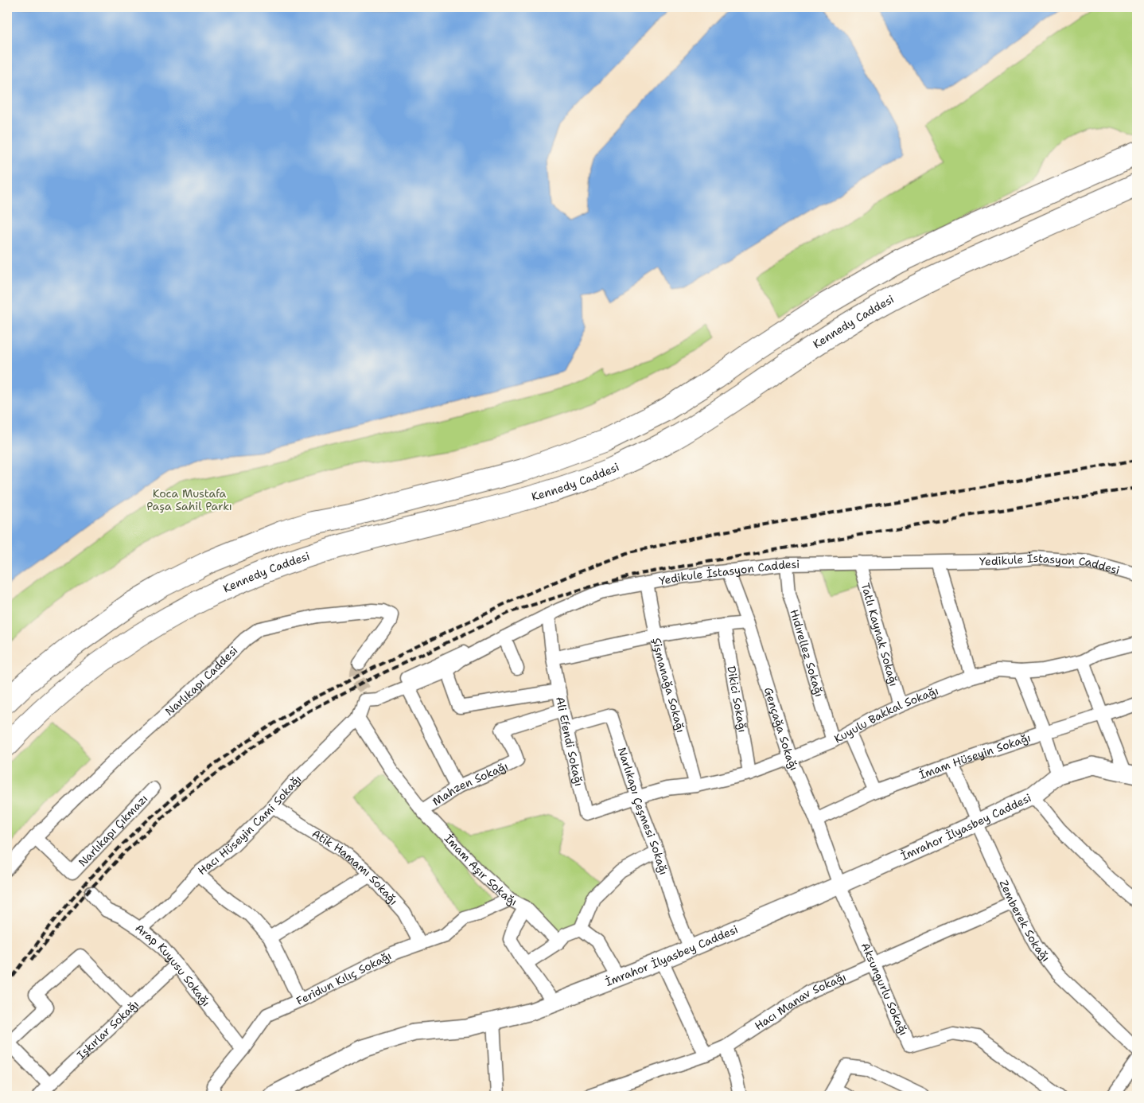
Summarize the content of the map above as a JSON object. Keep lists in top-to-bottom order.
{
  "streets": {
    "highway": ["Kennedy Caddesi"],
    "street": [
      "Yedikule İstasyon Caddesi",
      "Tatlı Kaynak Sokağı",
      "Hıdırellez Sokağı",
      "Narlıkapı Caddesi",
      "Şişmanağa Sokağı",
      "Dikici Sokağı",
      "Kuyulu Bakkal Sokağı",
      "Gençağa Sokağı",
      "Ali Efendi Sokağı",
      "İmam Hüseyin Sokağı",
      "Mahzen Sokağı",
      "Narlıkapı Çeşmesi Sokağı",
      "Hacı Hüseyin Cami Sokağı",
      "İmrahor İlyasbey Caddesi",
      "Narlıkapı Çıkmazı",
      "Atik Hamamı Sokağı",
      "İmam Aşır Sokağı",
      "Zemberek Sokağı",
      "Arap Kuyusu Sokağı",
      "Feridun Kılıç Sokağı",
      "Aksungurlu Sokağı",
      "Hacı Manav Sokağı",
      "Işkırlar Sokağı"
    ]
  },
  "crossings": [
    ["Yedikule İstasyon Caddesi", "Tatlı Kaynak Sokağı"],
    ["Yedikule İstasyon Caddesi", "Hıdırellez Sokağı"],
    ["Yedikule İstasyon Caddesi", "Şişmanağa Sokağı"],
    ["Yedikule İstasyon Caddesi", "Gençağa Sokağı"],
    ["Yedikule İstasyon Caddesi", "Ali Efendi Sokağı"],
    ["Yedikule İstasyon Caddesi", "Hacı Hüseyin Cami Sokağı"],
    ["Yedikule İstasyon Caddesi", "İmam Aşır Sokağı"],
    ["Tatlı Kaynak Sokağı", "Kuyulu Bakkal Sokağı"],
    ["Hıdırellez Sokağı", "Kuyulu Bakkal Sokağı"],
    ["Narlıkapı Caddesi", "Narlıkapı Çıkmazı"],
    ["Şişmanağa Sokağı", "Kuyulu Bakkal Sokağı"],
    ["Dikici Sokağı", "Kuyulu Bakkal Sokağı"],
    ["Kuyulu Bakkal Sokağı", "Gençağa Sokağı"],
    ["Kuyulu Bakkal Sokağı", "Ali Efendi Sokağı"],
    ["Kuyulu Bakkal Sokağı", "Narlıkapı Çeşmesi Sokağı"],
    ["Gençağa Sokağı", "İmam Hüseyin Sokağı"],
    ["Gençağa Sokağı", "İmrahor İlyasbey Caddesi"],
    ["Gençağa Sokağı", "Aksungurlu Sokağı"],
    ["Ali Efendi Sokağı", "Mahzen Sokağı"],
    ["Ali Efendi Sokağı", "Narlıkapı Çeşmesi Sokağı"],
    ["İmam Hüseyin Sokağı", "Zemberek Sokağı"],
    ["Mahzen Sokağı", "İmam Aşır Sokağı"],
    ["Narlıkapı Çeşmesi Sokağı", "İmrahor İlyasbey Caddesi"],
    ["Hacı Hüseyin Cami Sokağı", "Atik Hamamı Sokağı"],
    ["Hacı Hüseyin Cami Sokağı", "İmam Aşır Sokağı"],
    ["Hacı Hüseyin Cami Sokağı", "Arap Kuyusu Sokağı"],
    ["İmrahor İlyasbey Caddesi", "Zemberek Sokağı"],
    ["İmrahor İlyasbey Caddesi", "Aksungurlu Sokağı"],
    ["Atik Hamamı Sokağı", "Feridun Kılıç Sokağı"],
    ["İmam Aşır Sokağı", "Feridun Kılıç Sokağı"],
    ["Zemberek Sokağı", "Hacı Manav Sokağı"],
    ["Arap Kuyusu Sokağı", "Feridun Kılıç Sokağı"],
    ["Arap Kuyusu Sokağı", "Işkırlar Sokağı"],
    ["Aksungurlu Sokağı", "Hacı Manav Sokağı"]
  ],
  "parks": ["Koca Mustafa Paşa Sahil Parkı"]
}
